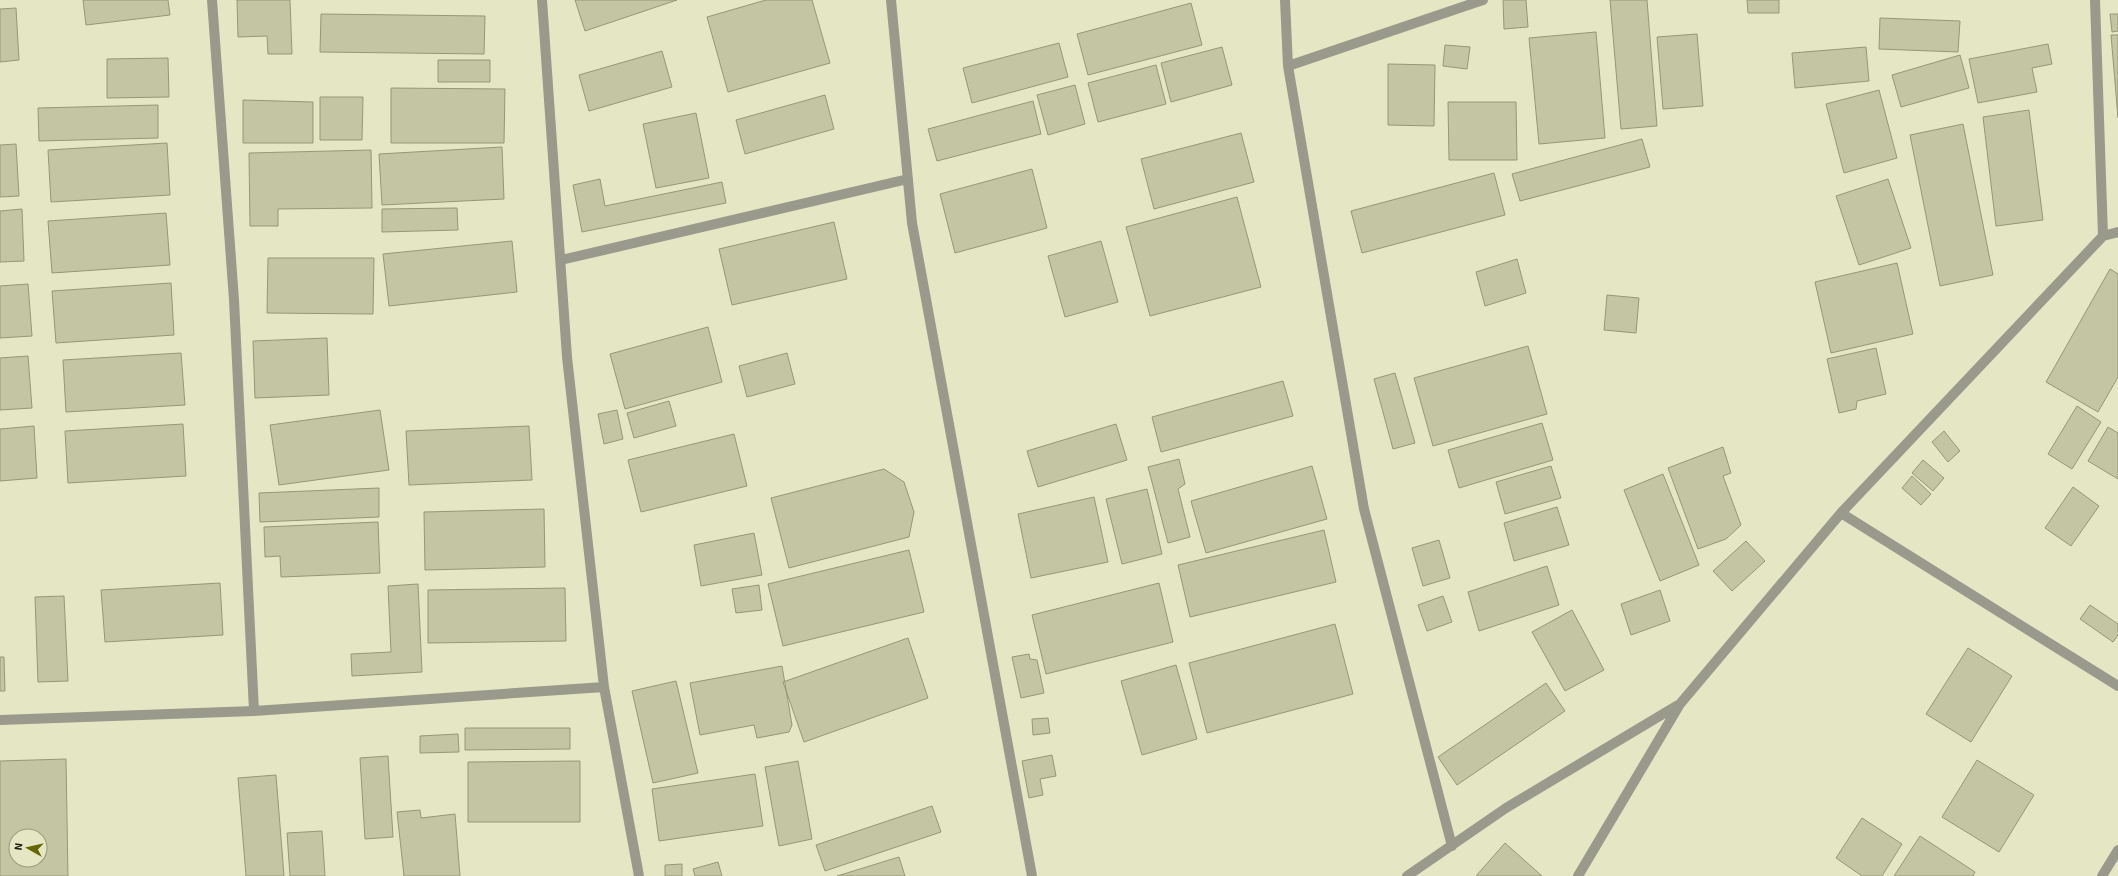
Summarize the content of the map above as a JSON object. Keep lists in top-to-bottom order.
{
  "north": "left"
}
